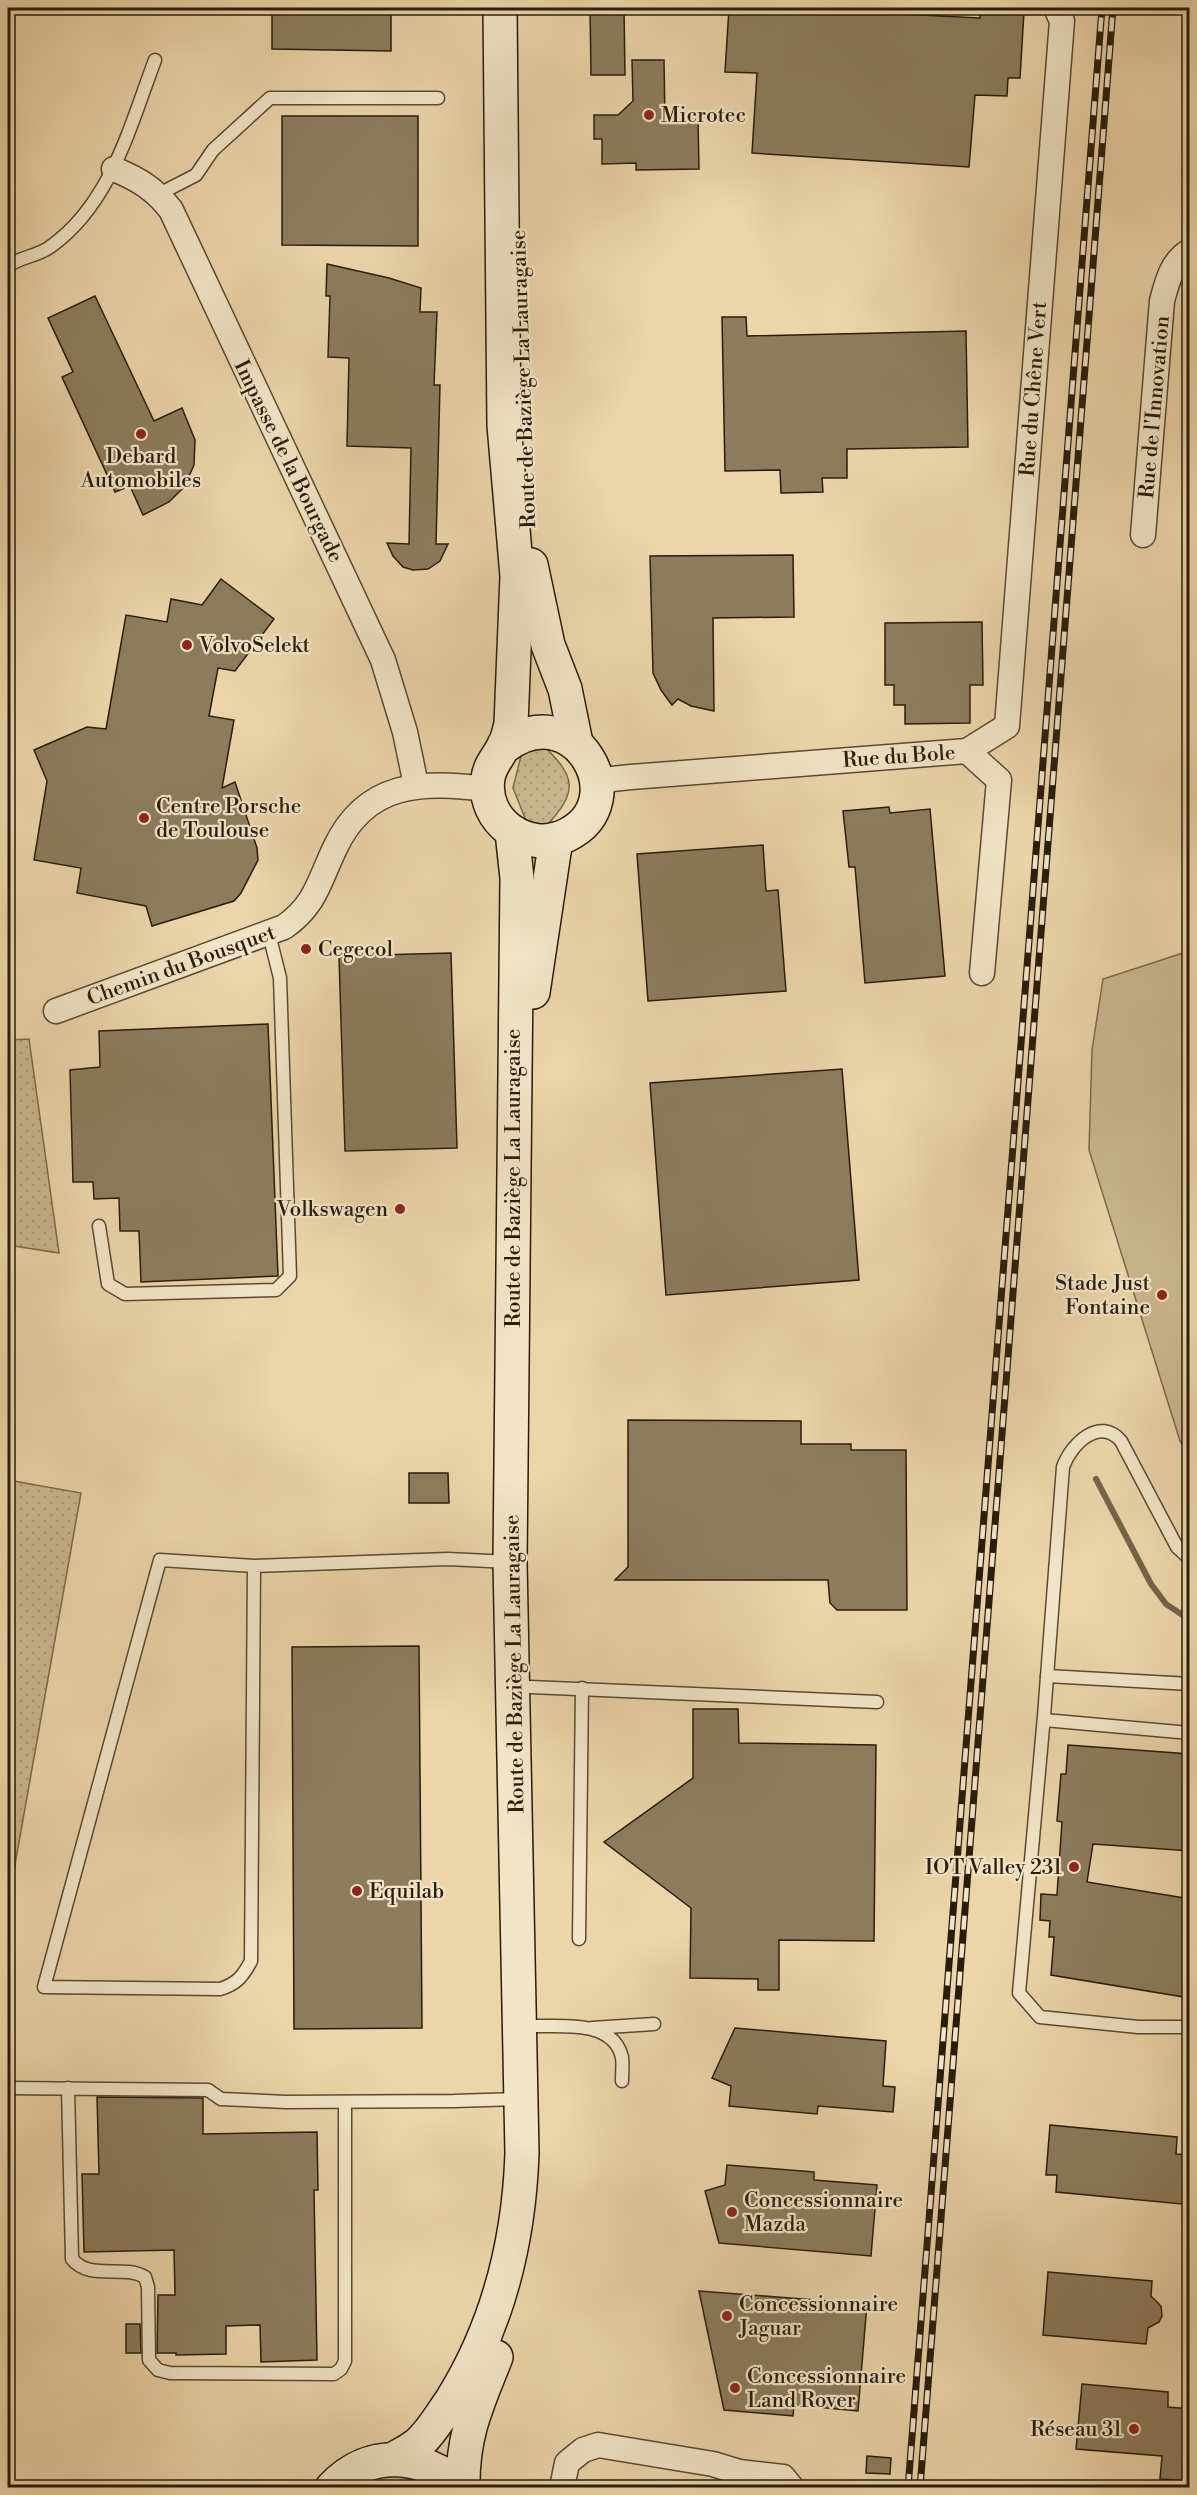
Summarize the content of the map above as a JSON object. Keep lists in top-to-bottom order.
{
  "streets": {
    "main road": ["Route de Baziège La Lauragaise"],
    "street": [
      "Rue du Chêne Vert",
      "Rue de l'Innovation",
      "Impasse de la Bourgade",
      "Rue du Bole",
      "Chemin du Bousquet"
    ]
  },
  "crossings": [
    ["Route de Baziège La Lauragaise", "Rue du Bole"],
    ["Route de Baziège La Lauragaise", "Chemin du Bousquet"],
    ["Rue du Chêne Vert", "Rue du Bole"],
    ["Impasse de la Bourgade", "Chemin du Bousquet"],
    ["Rue du Bole", "Chemin du Bousquet"]
  ],
  "places": [
    "Microtec",
    "Debard Automobiles",
    "VolvoSelekt",
    "Centre Porsche de Toulouse",
    "Cegecol",
    "Volkswagen",
    "Stade Just Fontaine",
    "IOT Valley 231",
    "Equilab",
    "Concessionnaire Mazda",
    "Concessionnaire Jaguar",
    "Concessionnaire Land Rover",
    "Réseau 31"
  ]
}
